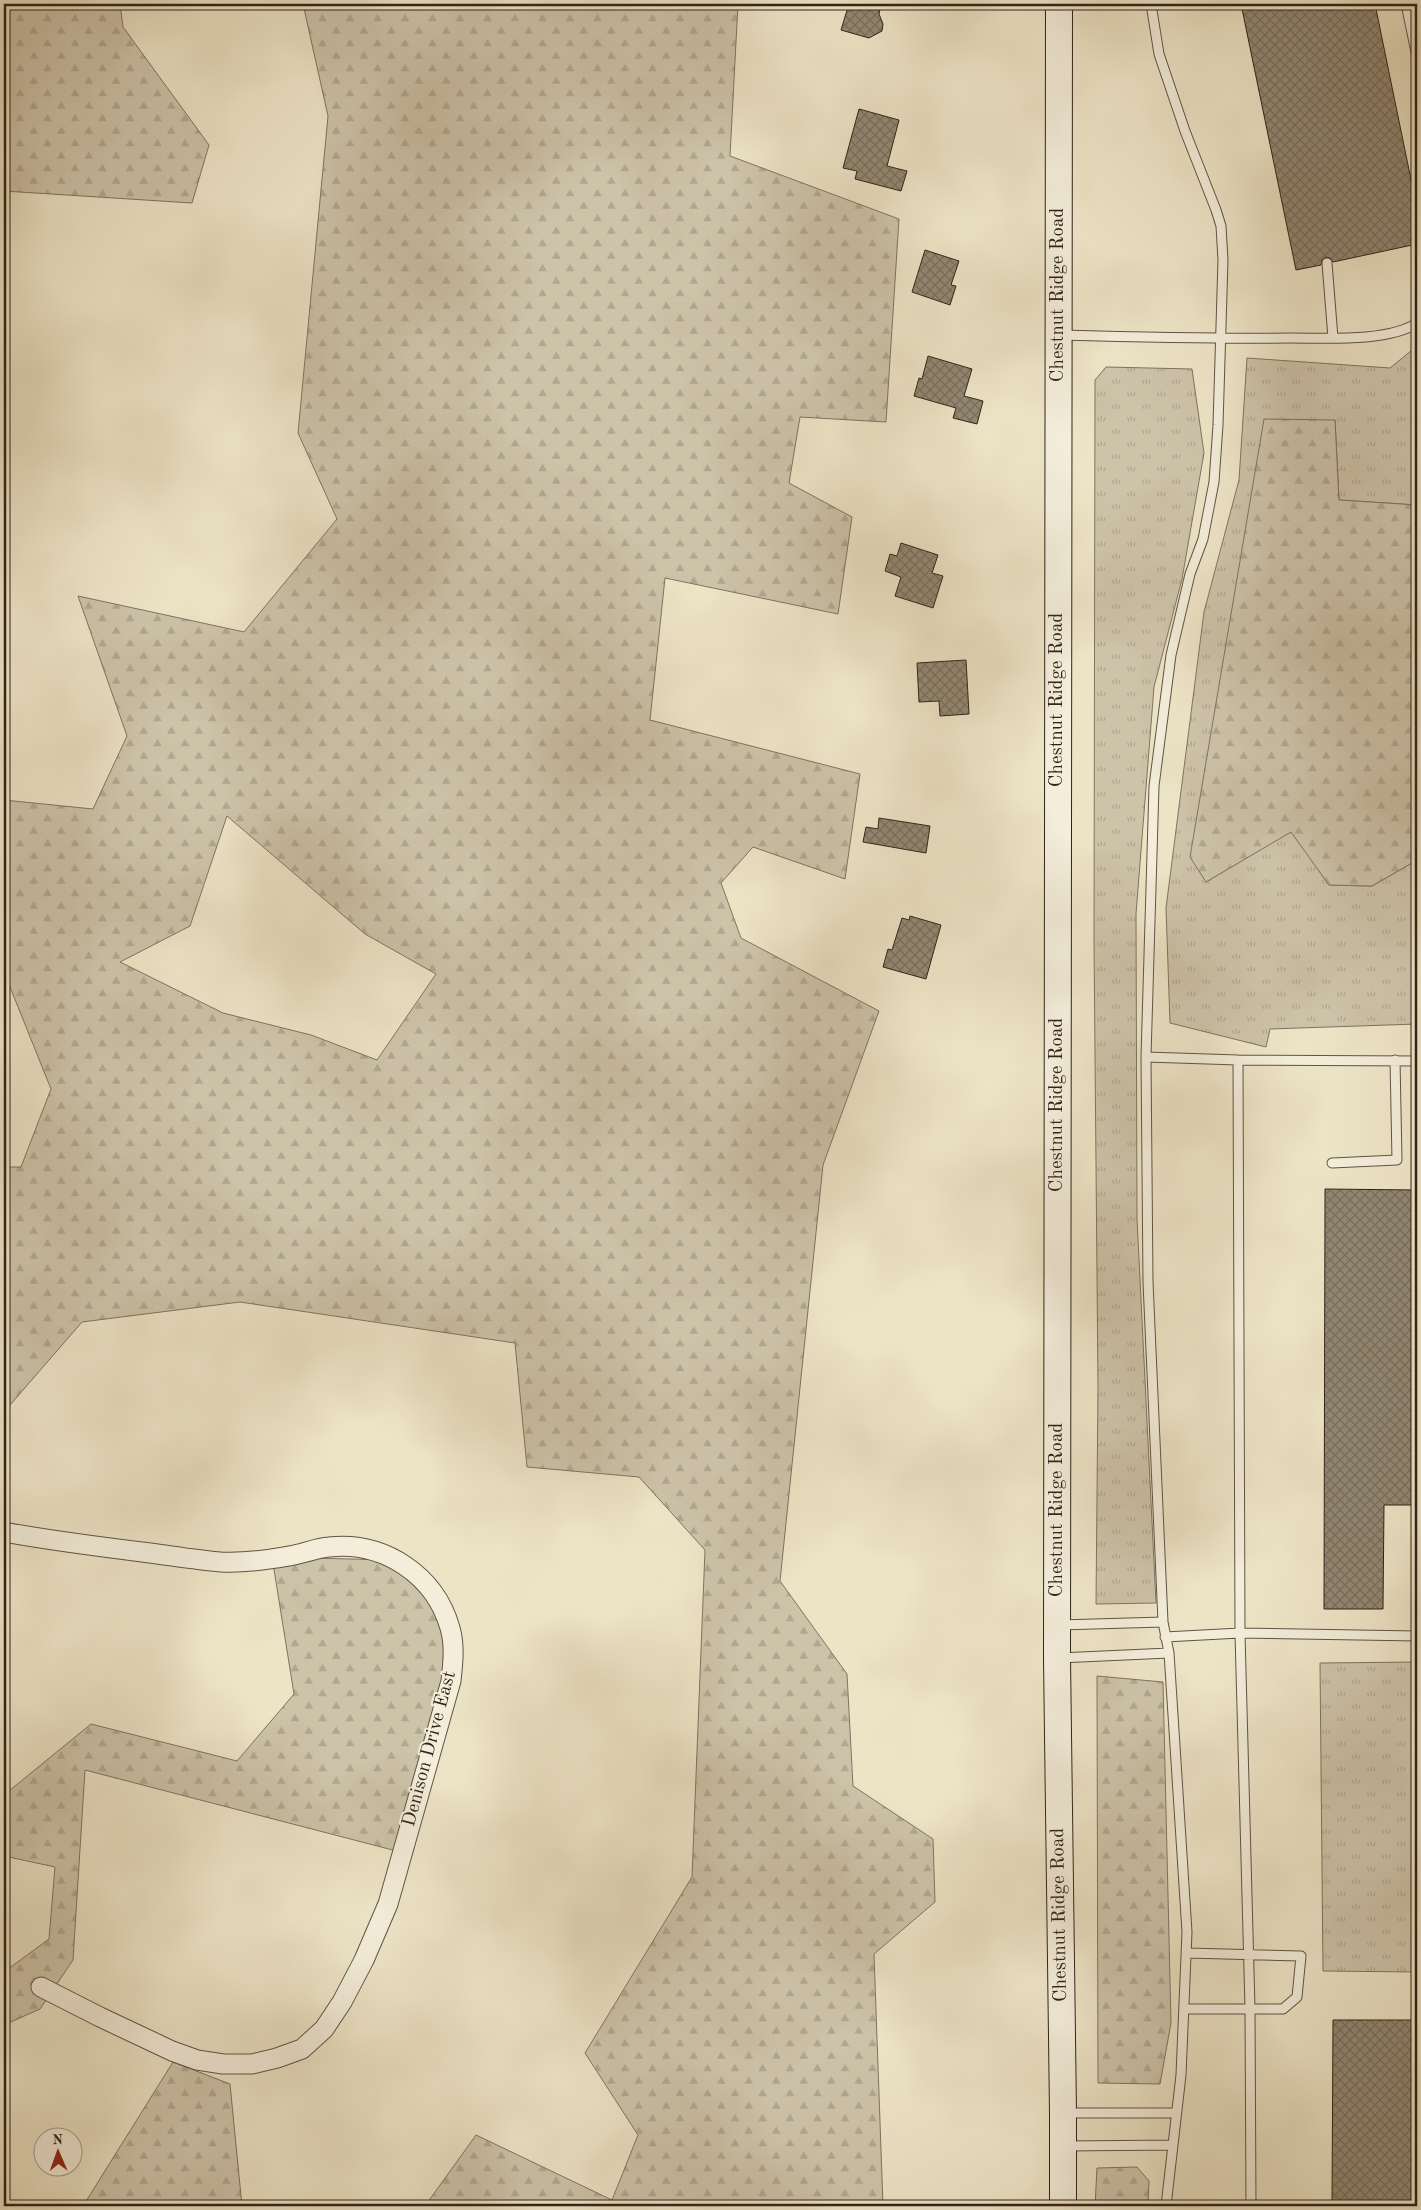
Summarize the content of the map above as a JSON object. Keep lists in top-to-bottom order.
{
  "streets": {
    "street": ["Chestnut Ridge Road", "Denison Drive East"]
  },
  "north": "top"
}
